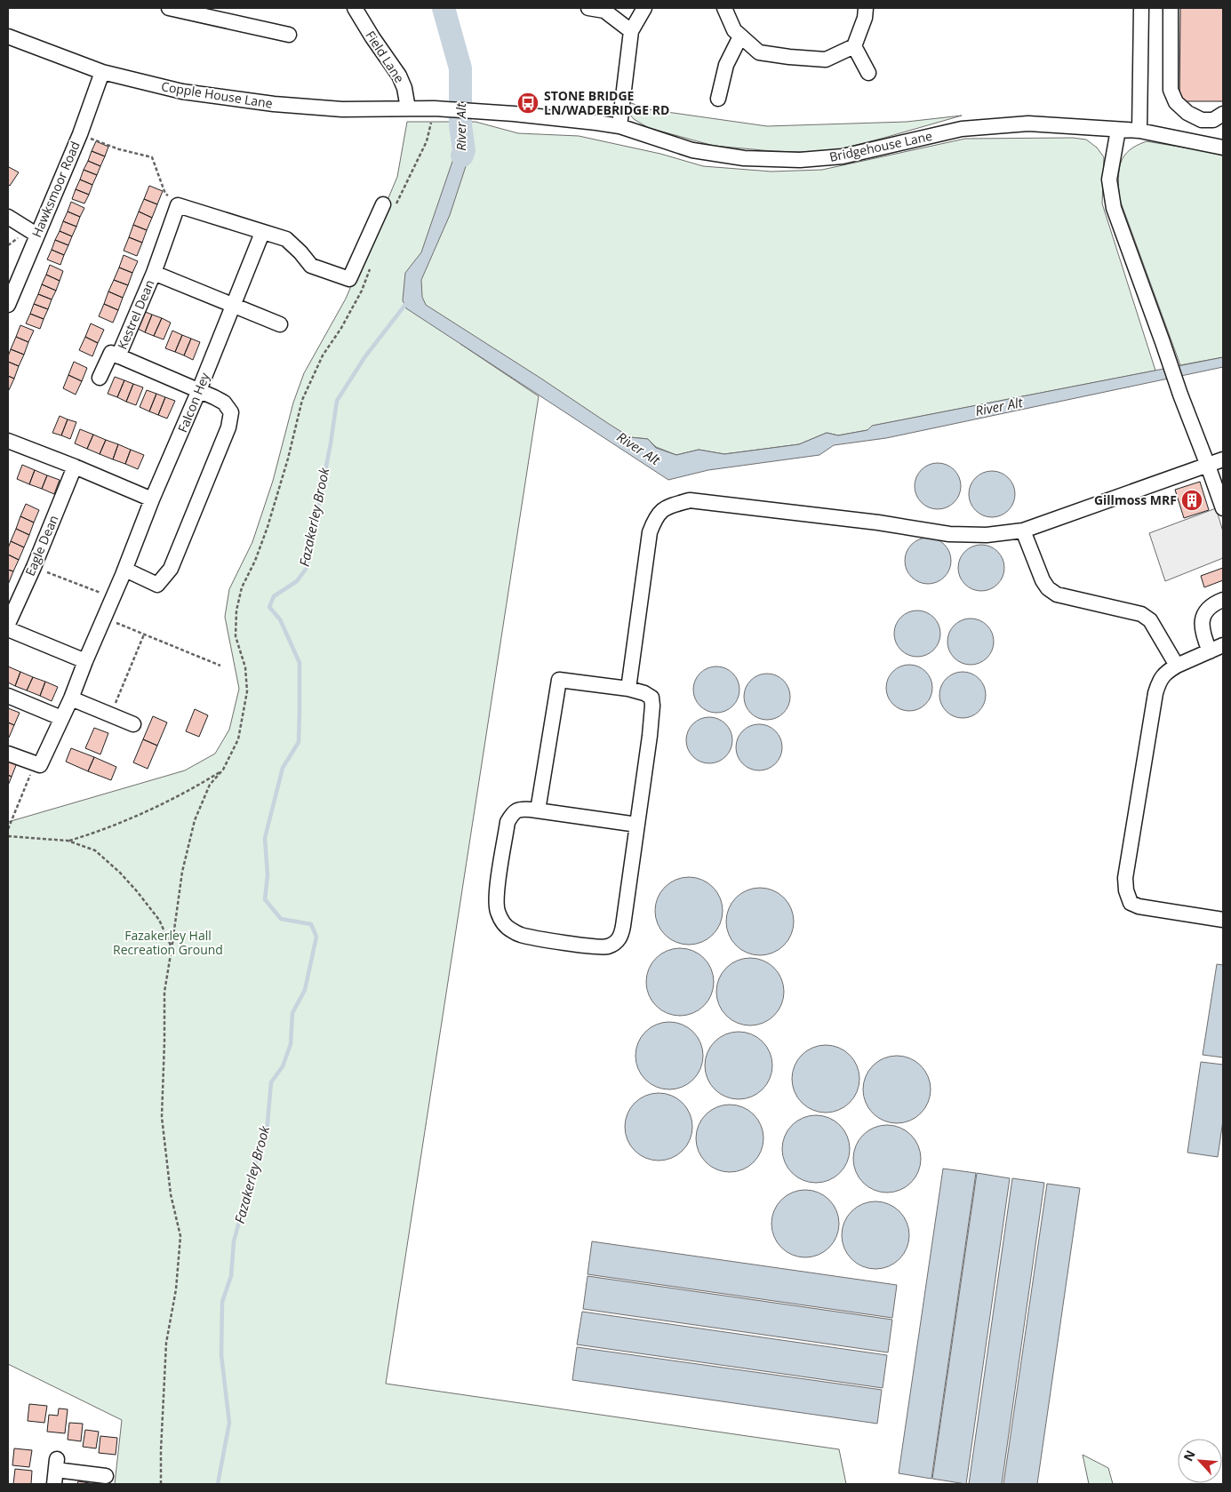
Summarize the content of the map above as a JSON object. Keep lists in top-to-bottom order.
{
  "streets": {
    "street": [
      "Field Lane",
      "Copple House Lane",
      "Bridgehouse Lane",
      "Hawksmoor Road",
      "Kestrel Dean",
      "Falcon Hey",
      "Eagle Dean"
    ]
  },
  "crossings": [
    ["Field Lane", "Copple House Lane"],
    ["Field Lane", "Bridgehouse Lane"],
    ["Copple House Lane", "Bridgehouse Lane"],
    ["Copple House Lane", "Hawksmoor Road"],
    ["Kestrel Dean", "Falcon Hey"]
  ],
  "water": ["River Alt", "Fazakerley Brook"],
  "parks": ["Fazakerley Hall Recreation Ground"],
  "places": {
    "bus stop": ["STONE BRIDGE LN/WADEBRIDGE RD"],
    "building": ["Gillmoss MRF"]
  },
  "north": "top left"
}
